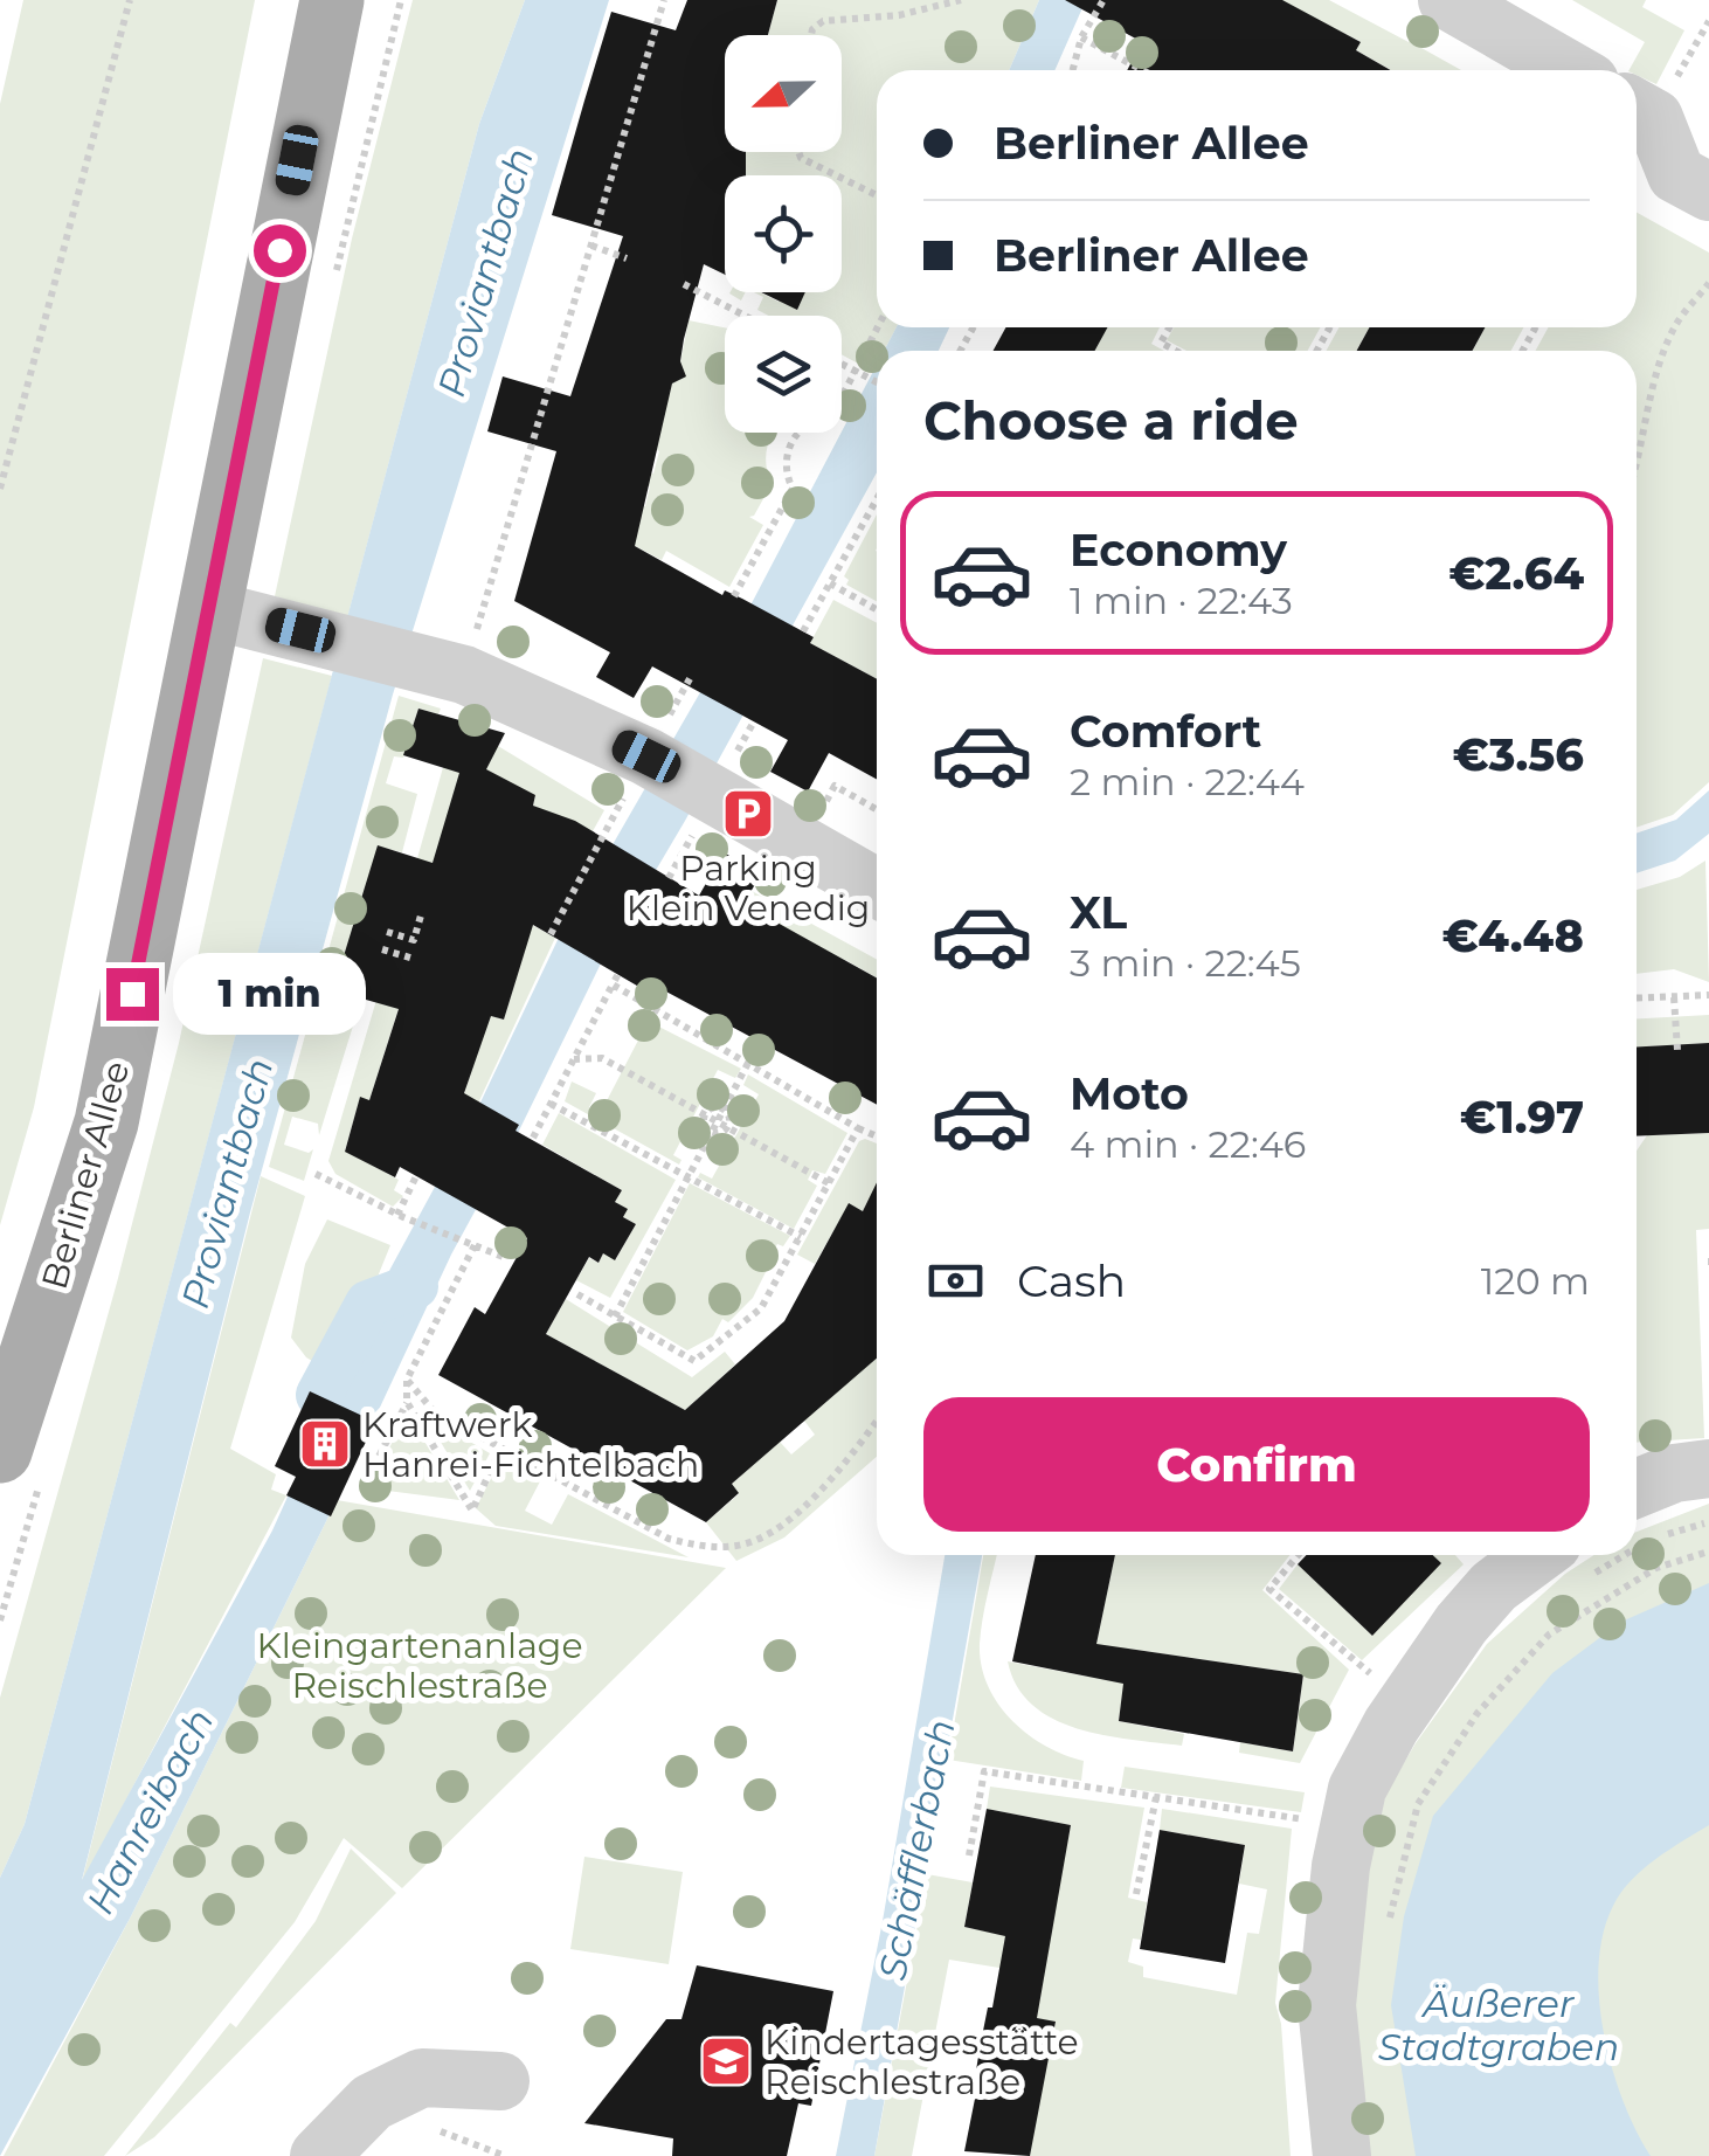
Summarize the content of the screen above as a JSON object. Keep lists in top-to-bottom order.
{
  "streets": {
    "main road": ["Berliner Allee"]
  },
  "water": [
    "Proviantbach",
    "Hanreibach",
    "Schäfflerbach",
    "Äußerer Stadtgraben"
  ],
  "parks": ["Kleingartenanlage Reischlestraße"],
  "places": {
    "parking": ["Parking Klein Venedig"],
    "building": ["Kraftwerk Hanrei-Fichtelbach"],
    "school or university": ["Kindertagesstätte Reischlestraße"]
  },
  "north": "left",
  "page": {
    "banner": ["Berliner Allee", "Berliner Allee"],
    "heading": "Choose a ride",
    "list": [
      {
        "name": "Economy",
        "note": "1 min · 22:43",
        "value": "€2.64"
      },
      {
        "name": "Comfort",
        "note": "2 min · 22:44",
        "value": "€3.56"
      },
      {
        "name": "XL",
        "note": "3 min · 22:45",
        "value": "€4.48"
      },
      {
        "name": "Moto",
        "note": "4 min · 22:46",
        "value": "€1.97"
      }
    ],
    "bubble": "1 min",
    "pay": ["Cash", "120 m"],
    "buttons": "Confirm"
  }
}
